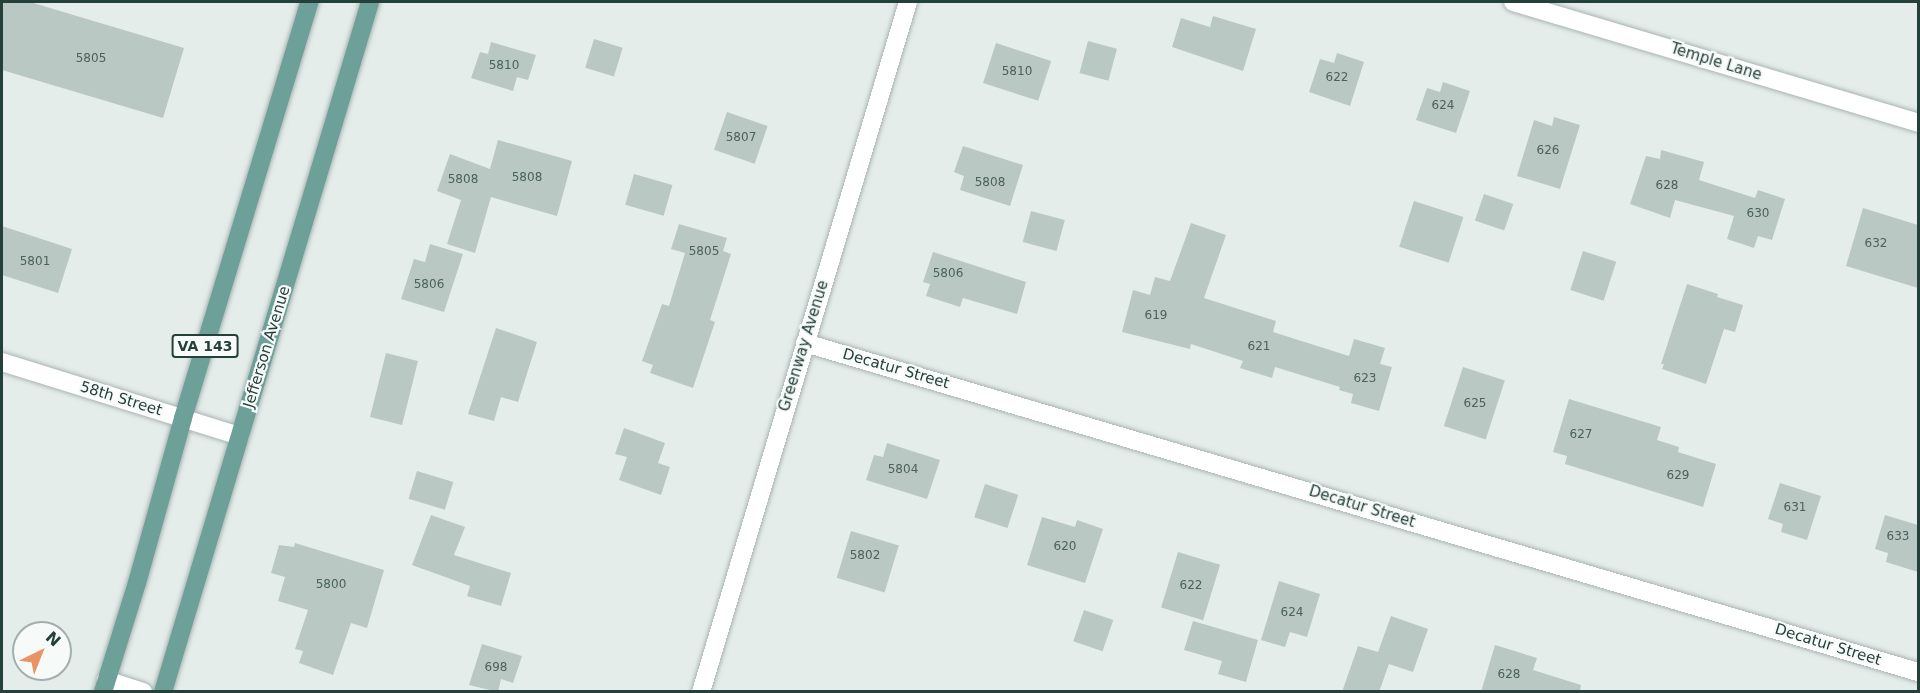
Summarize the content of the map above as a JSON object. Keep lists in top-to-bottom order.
{
  "streets": {
    "main road": ["VA 143", "Jefferson Avenue"],
    "street": [
      "Temple Lane",
      "Greenway Avenue",
      "Decatur Street",
      "58th Street"
    ]
  },
  "crossings": [
    ["VA 143", "58th Street"],
    ["Greenway Avenue", "Decatur Street"],
    ["Jefferson Avenue", "58th Street"]
  ],
  "house_numbers": [
    "5805",
    "5810",
    "5810",
    "622",
    "624",
    "5807",
    "626",
    "5808",
    "5808",
    "5808",
    "628",
    "630",
    "632",
    "5805",
    "5801",
    "5806",
    "5806",
    "619",
    "621",
    "623",
    "625",
    "627",
    "5804",
    "629",
    "631",
    "633",
    "620",
    "5802",
    "5800",
    "622",
    "624",
    "698",
    "628"
  ],
  "north": "top right"
}
